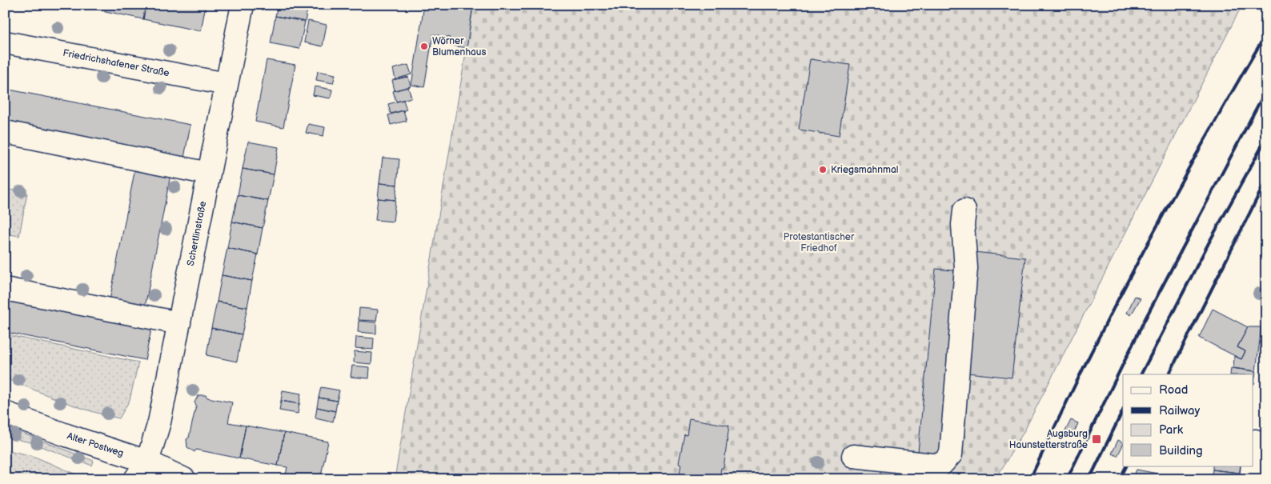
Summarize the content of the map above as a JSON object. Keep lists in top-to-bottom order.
{
  "streets": {
    "street": ["Friedrichshafener Straße", "Schertlinstraße", "Alter Postweg"]
  },
  "crossings": [
    ["Friedrichshafener Straße", "Schertlinstraße"],
    ["Schertlinstraße", "Alter Postweg"]
  ],
  "parks": ["Protestantischer Friedhof"],
  "places": {
    "other": ["Wörner Blumenhaus", "Kriegsmahnmal"],
    "transit": ["Augsburg Haunstetterstraße"]
  },
  "legend": [
    "Road",
    "Railway",
    "Park",
    "Building"
  ]
}
